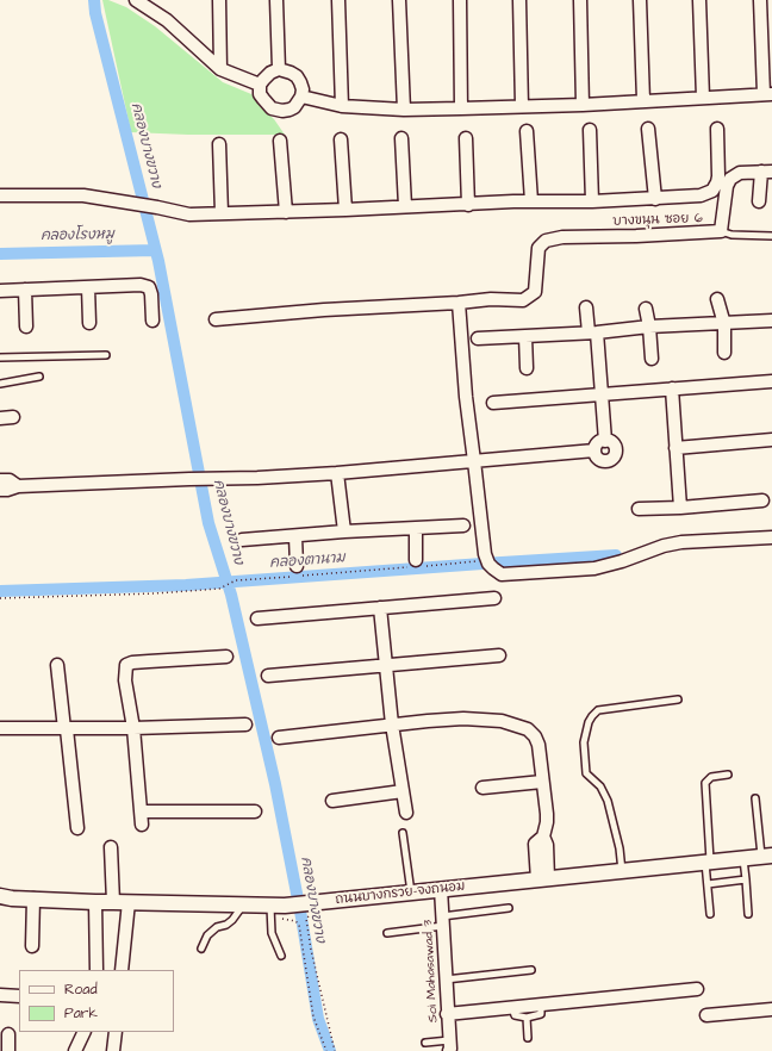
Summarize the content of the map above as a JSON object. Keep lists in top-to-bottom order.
{
  "streets": {
    "street": ["บางขนุน ซอย 6", "ถนนบางกรวย-จงถนอม", "Soi Mahasawad 3"]
  },
  "crossings": [
    ["ถนนบางกรวย-จงถนอม", "Soi Mahasawad 3"]
  ],
  "water": ["คลองบางขวาง", "คลองโรงหมู", "คลองตานาม"],
  "legend": ["Road", "Park"]
}
